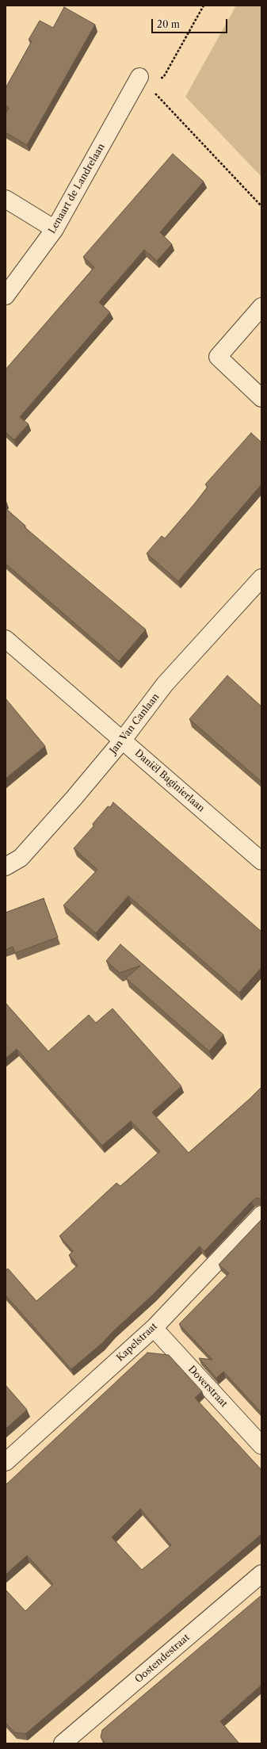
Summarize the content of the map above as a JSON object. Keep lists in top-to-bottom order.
{
  "streets": {
    "street": [
      "Lenaart de Landrelaan",
      "Jan Van Canlaan",
      "Daniël Baginierlaan",
      "Kapelstraat",
      "Doverstraat",
      "Oostendestraat"
    ]
  },
  "crossings": [
    ["Jan Van Canlaan", "Daniël Baginierlaan"],
    ["Kapelstraat", "Doverstraat"]
  ],
  "scale_bar": "20 m"
}
